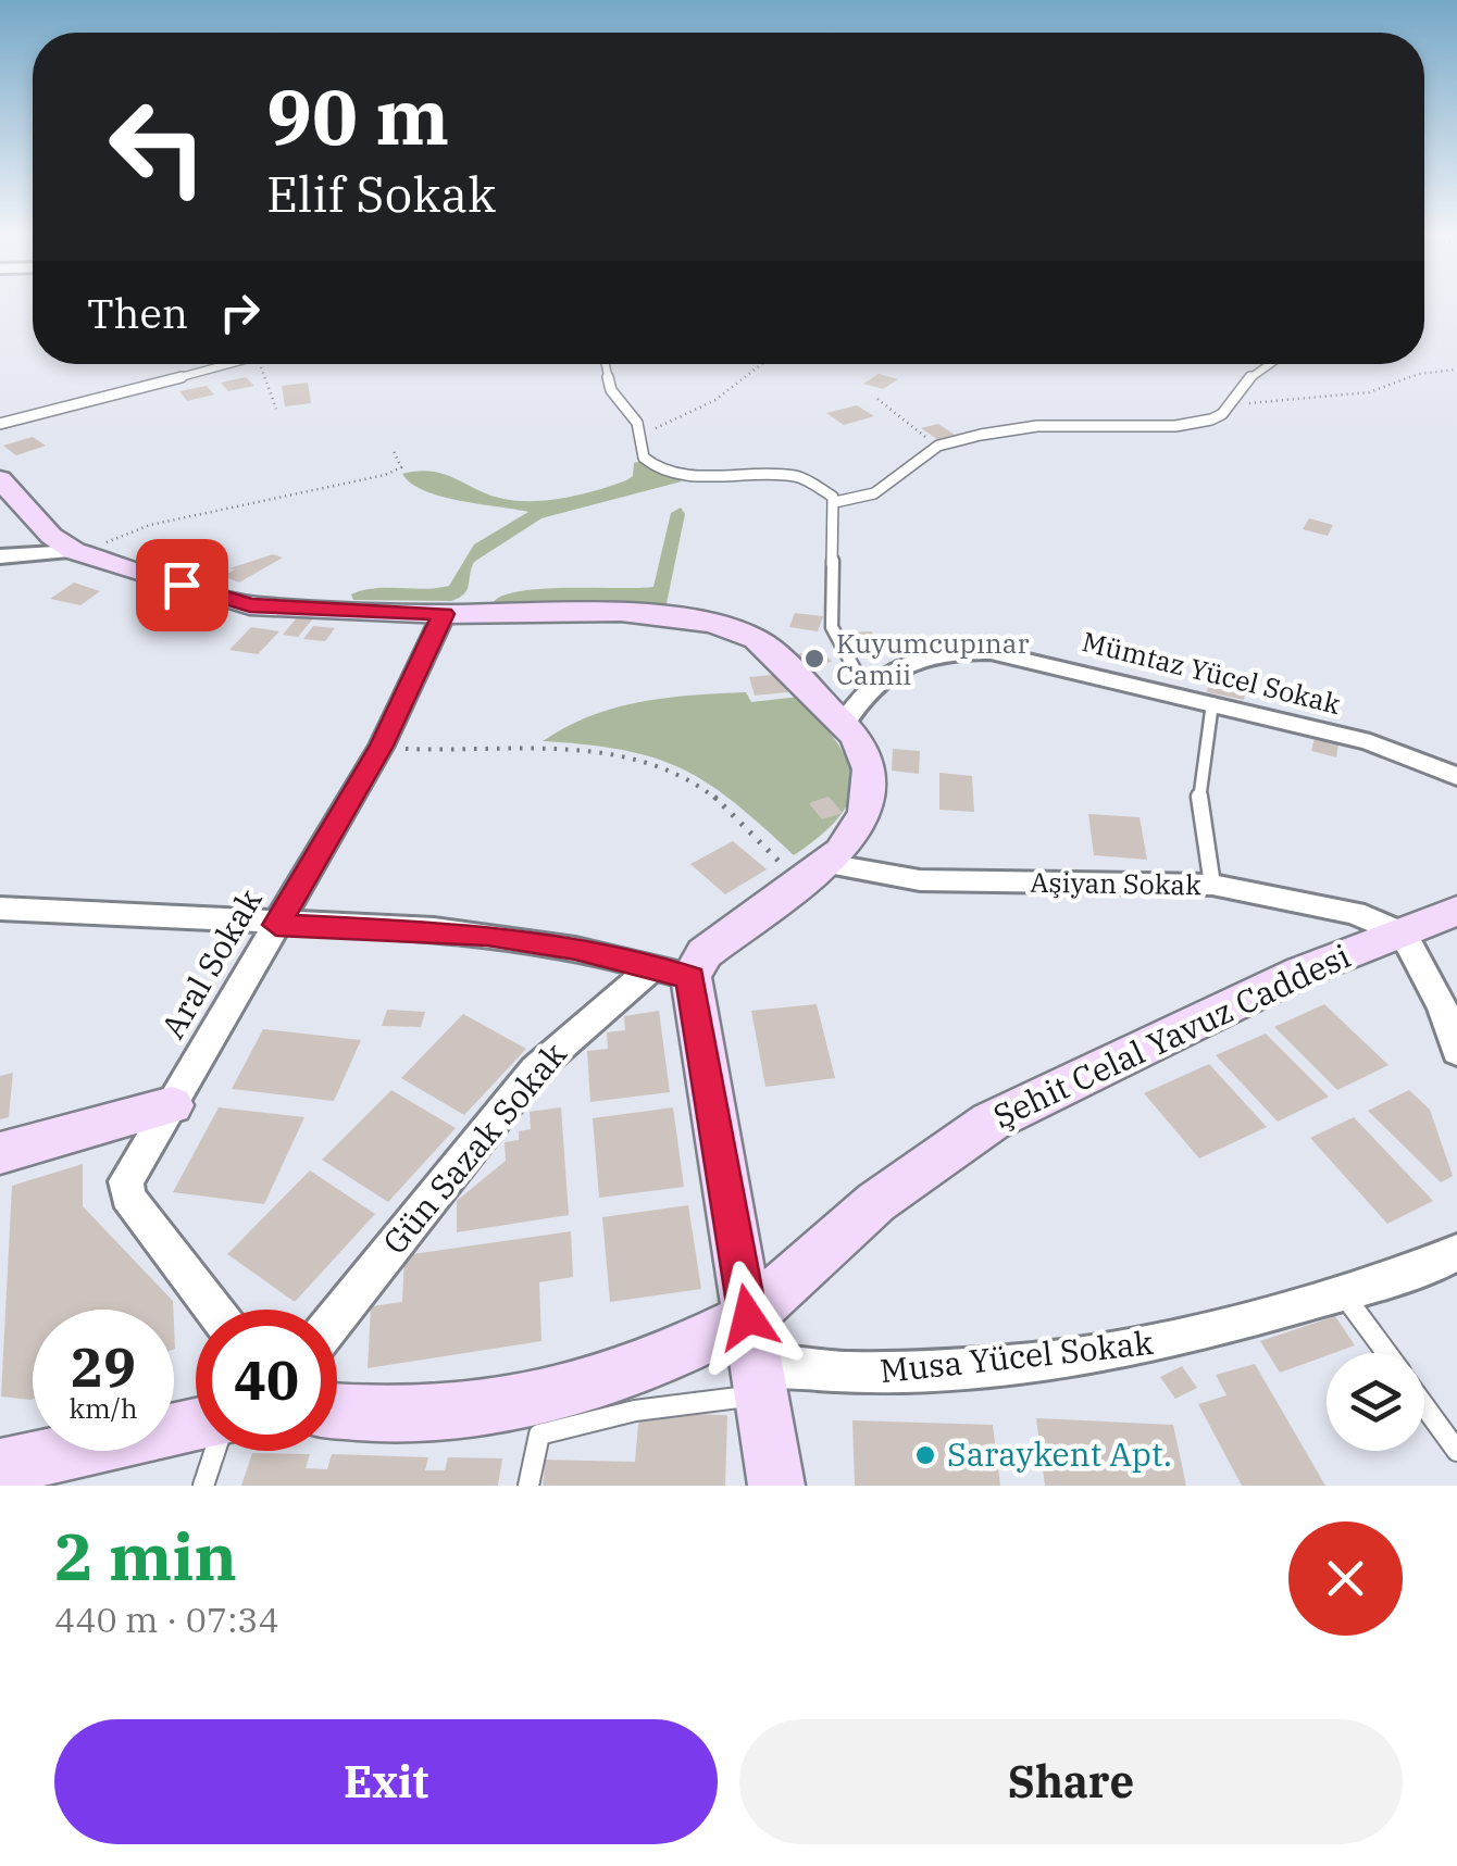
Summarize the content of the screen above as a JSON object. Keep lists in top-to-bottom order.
{
  "streets": {
    "street": [
      "Mümtaz Yücel Sokak",
      "Aşiyan Sokak",
      "Aral Sokak",
      "Şehit Celal Yavuz Caddesi",
      "Gün Sazak Sokak",
      "Musa Yücel Sokak"
    ]
  },
  "crossings": [
    ["Aşiyan Sokak", "Şehit Celal Yavuz Caddesi"]
  ],
  "places": ["Kuyumcupınar Camii", "Saraykent Apt."],
  "page": {
    "turn": ["90 m", "Elif Sokak"],
    "then": "Then",
    "speed": "29 km/h",
    "limit": "40",
    "heading": ["2 min", "440 m · 07:34"],
    "buttons": ["Exit", "Share"]
  }
}
